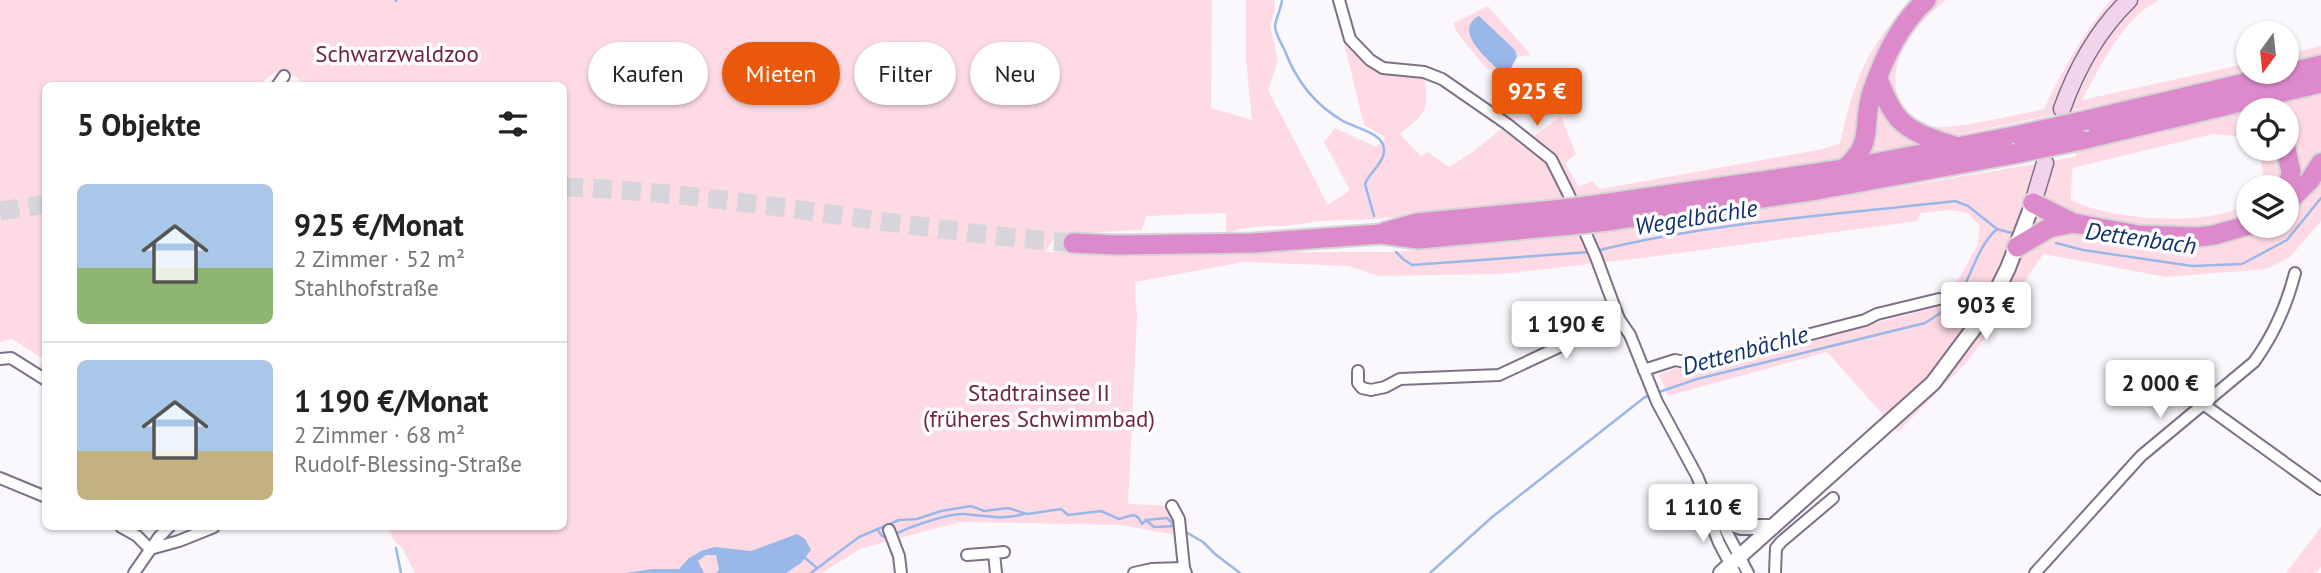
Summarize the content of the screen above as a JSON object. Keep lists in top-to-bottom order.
{
  "water": ["Wegelbächle", "Dettenbach", "Dettenbächle"],
  "parks": ["Schwarzwaldzoo", "Stadtrainsee II (früheres Schwimmbad)"],
  "north": "bottom",
  "page": {
    "chip": [
      "Kaufen",
      "Mieten",
      "Filter",
      "Neu"
    ],
    "price": [
      "925 €",
      "903 €",
      "1 190 €",
      "2 000 €",
      "1 110 €"
    ],
    "heading": "5 Objekte",
    "list": [
      {
        "name": "925 €/Monat",
        "note": "2 Zimmer · 52 m² · Stahlhofstraße"
      },
      {
        "name": "1 190 €/Monat",
        "note": "2 Zimmer · 68 m² · Rudolf-Blessing-Straße"
      }
    ]
  }
}
